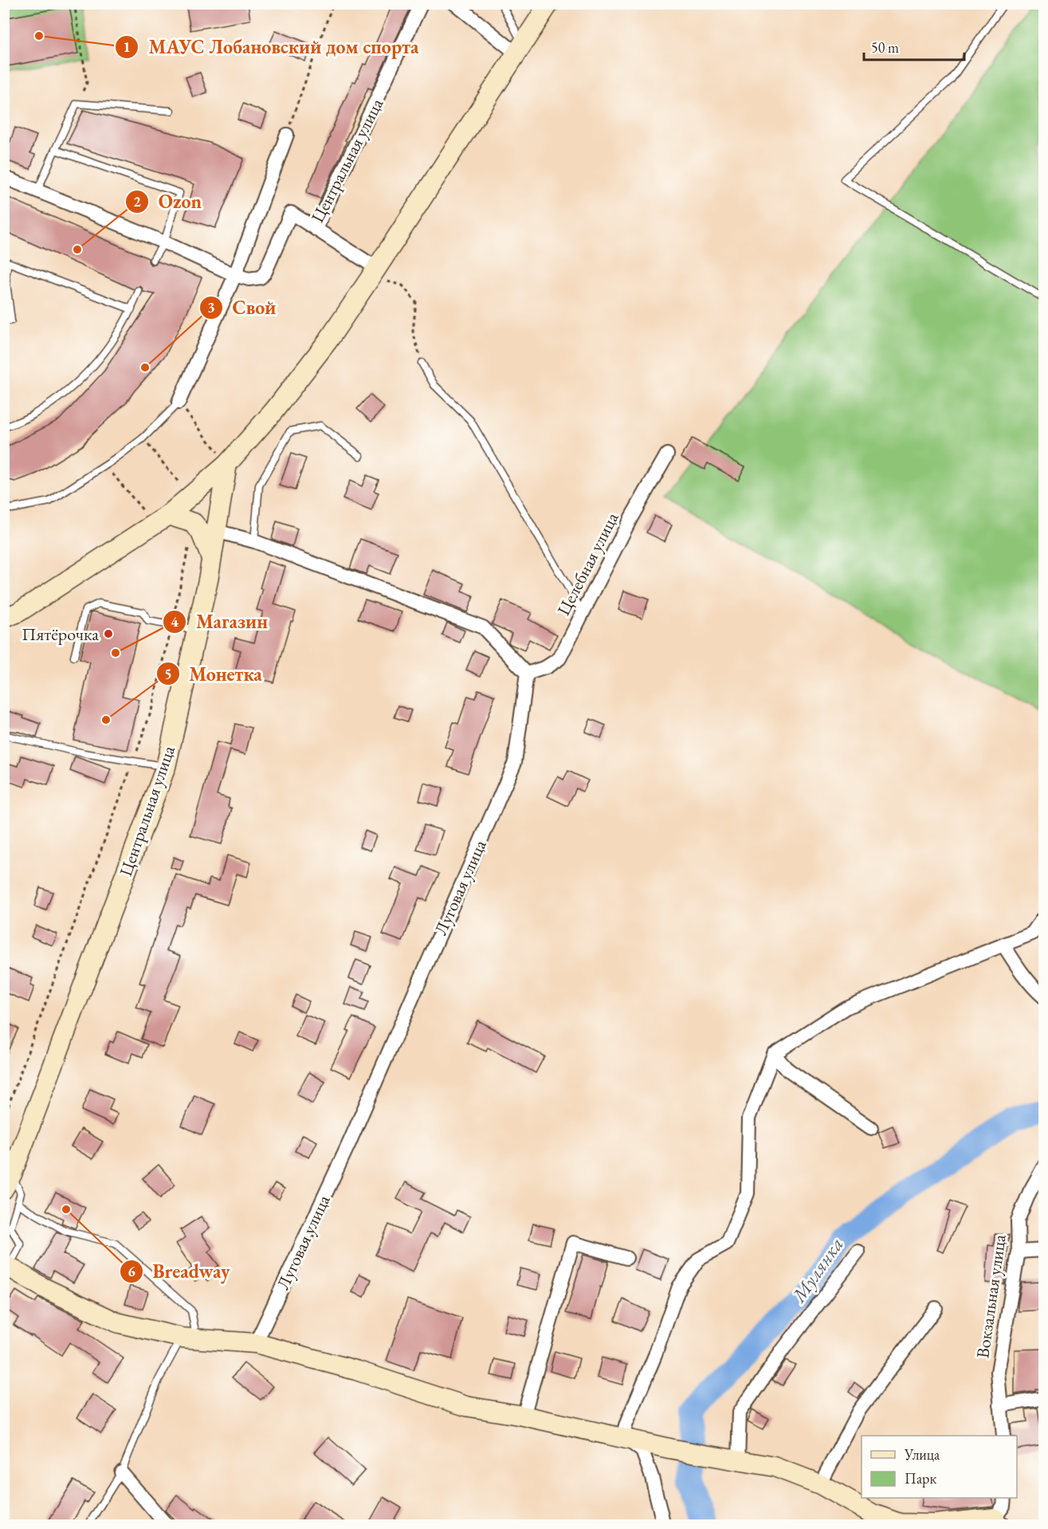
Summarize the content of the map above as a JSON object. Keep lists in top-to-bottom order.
{
  "streets": {
    "main road": ["Центральная улица"],
    "street": ["Целебная улица", "Луговая улица", "Вокзальная улица"]
  },
  "crossings": [
    ["Целебная улица", "Луговая улица"]
  ],
  "water": ["Мулянка"],
  "places": [
    "МАУС Лобановский дом спорта",
    "Ozon",
    "Свой",
    "Пятёрочка",
    "Магазин",
    "Монетка",
    "Breadway"
  ],
  "legend": ["Улица", "Парк"],
  "scale_bar": "50 m"
}
